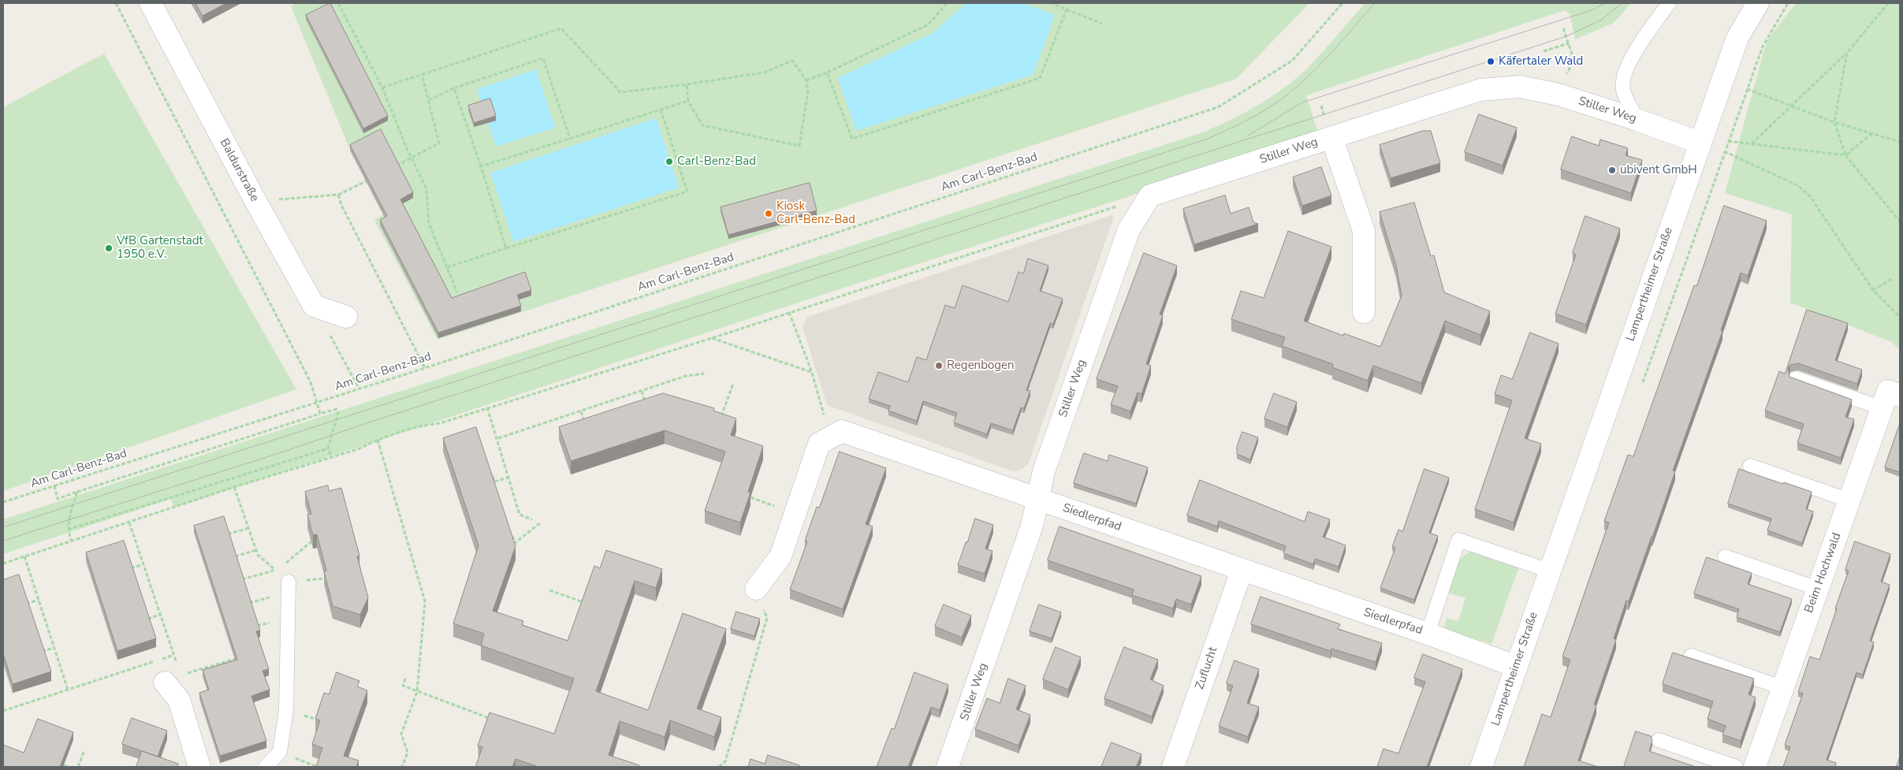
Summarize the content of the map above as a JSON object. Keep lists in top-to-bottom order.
{
  "streets": {
    "street": [
      "Stiller Weg",
      "Baldurstraße",
      "Lampertheimer Straße",
      "Siedlerpfad",
      "Beim Hochwald",
      "Zuflucht"
    ],
    "path": ["Am Carl-Benz-Bad"]
  },
  "crossings": [
    ["Stiller Weg", "Lampertheimer Straße"],
    ["Stiller Weg", "Siedlerpfad"],
    ["Lampertheimer Straße", "Siedlerpfad"],
    ["Siedlerpfad", "Zuflucht"]
  ],
  "places": [
    "Käfertaler Wald",
    "Carl-Benz-Bad",
    "ubivent GmbH",
    "Kiosk Carl-Benz-Bad",
    "VfB Gartenstadt 1950 e.V.",
    "Regenbogen"
  ]
}
